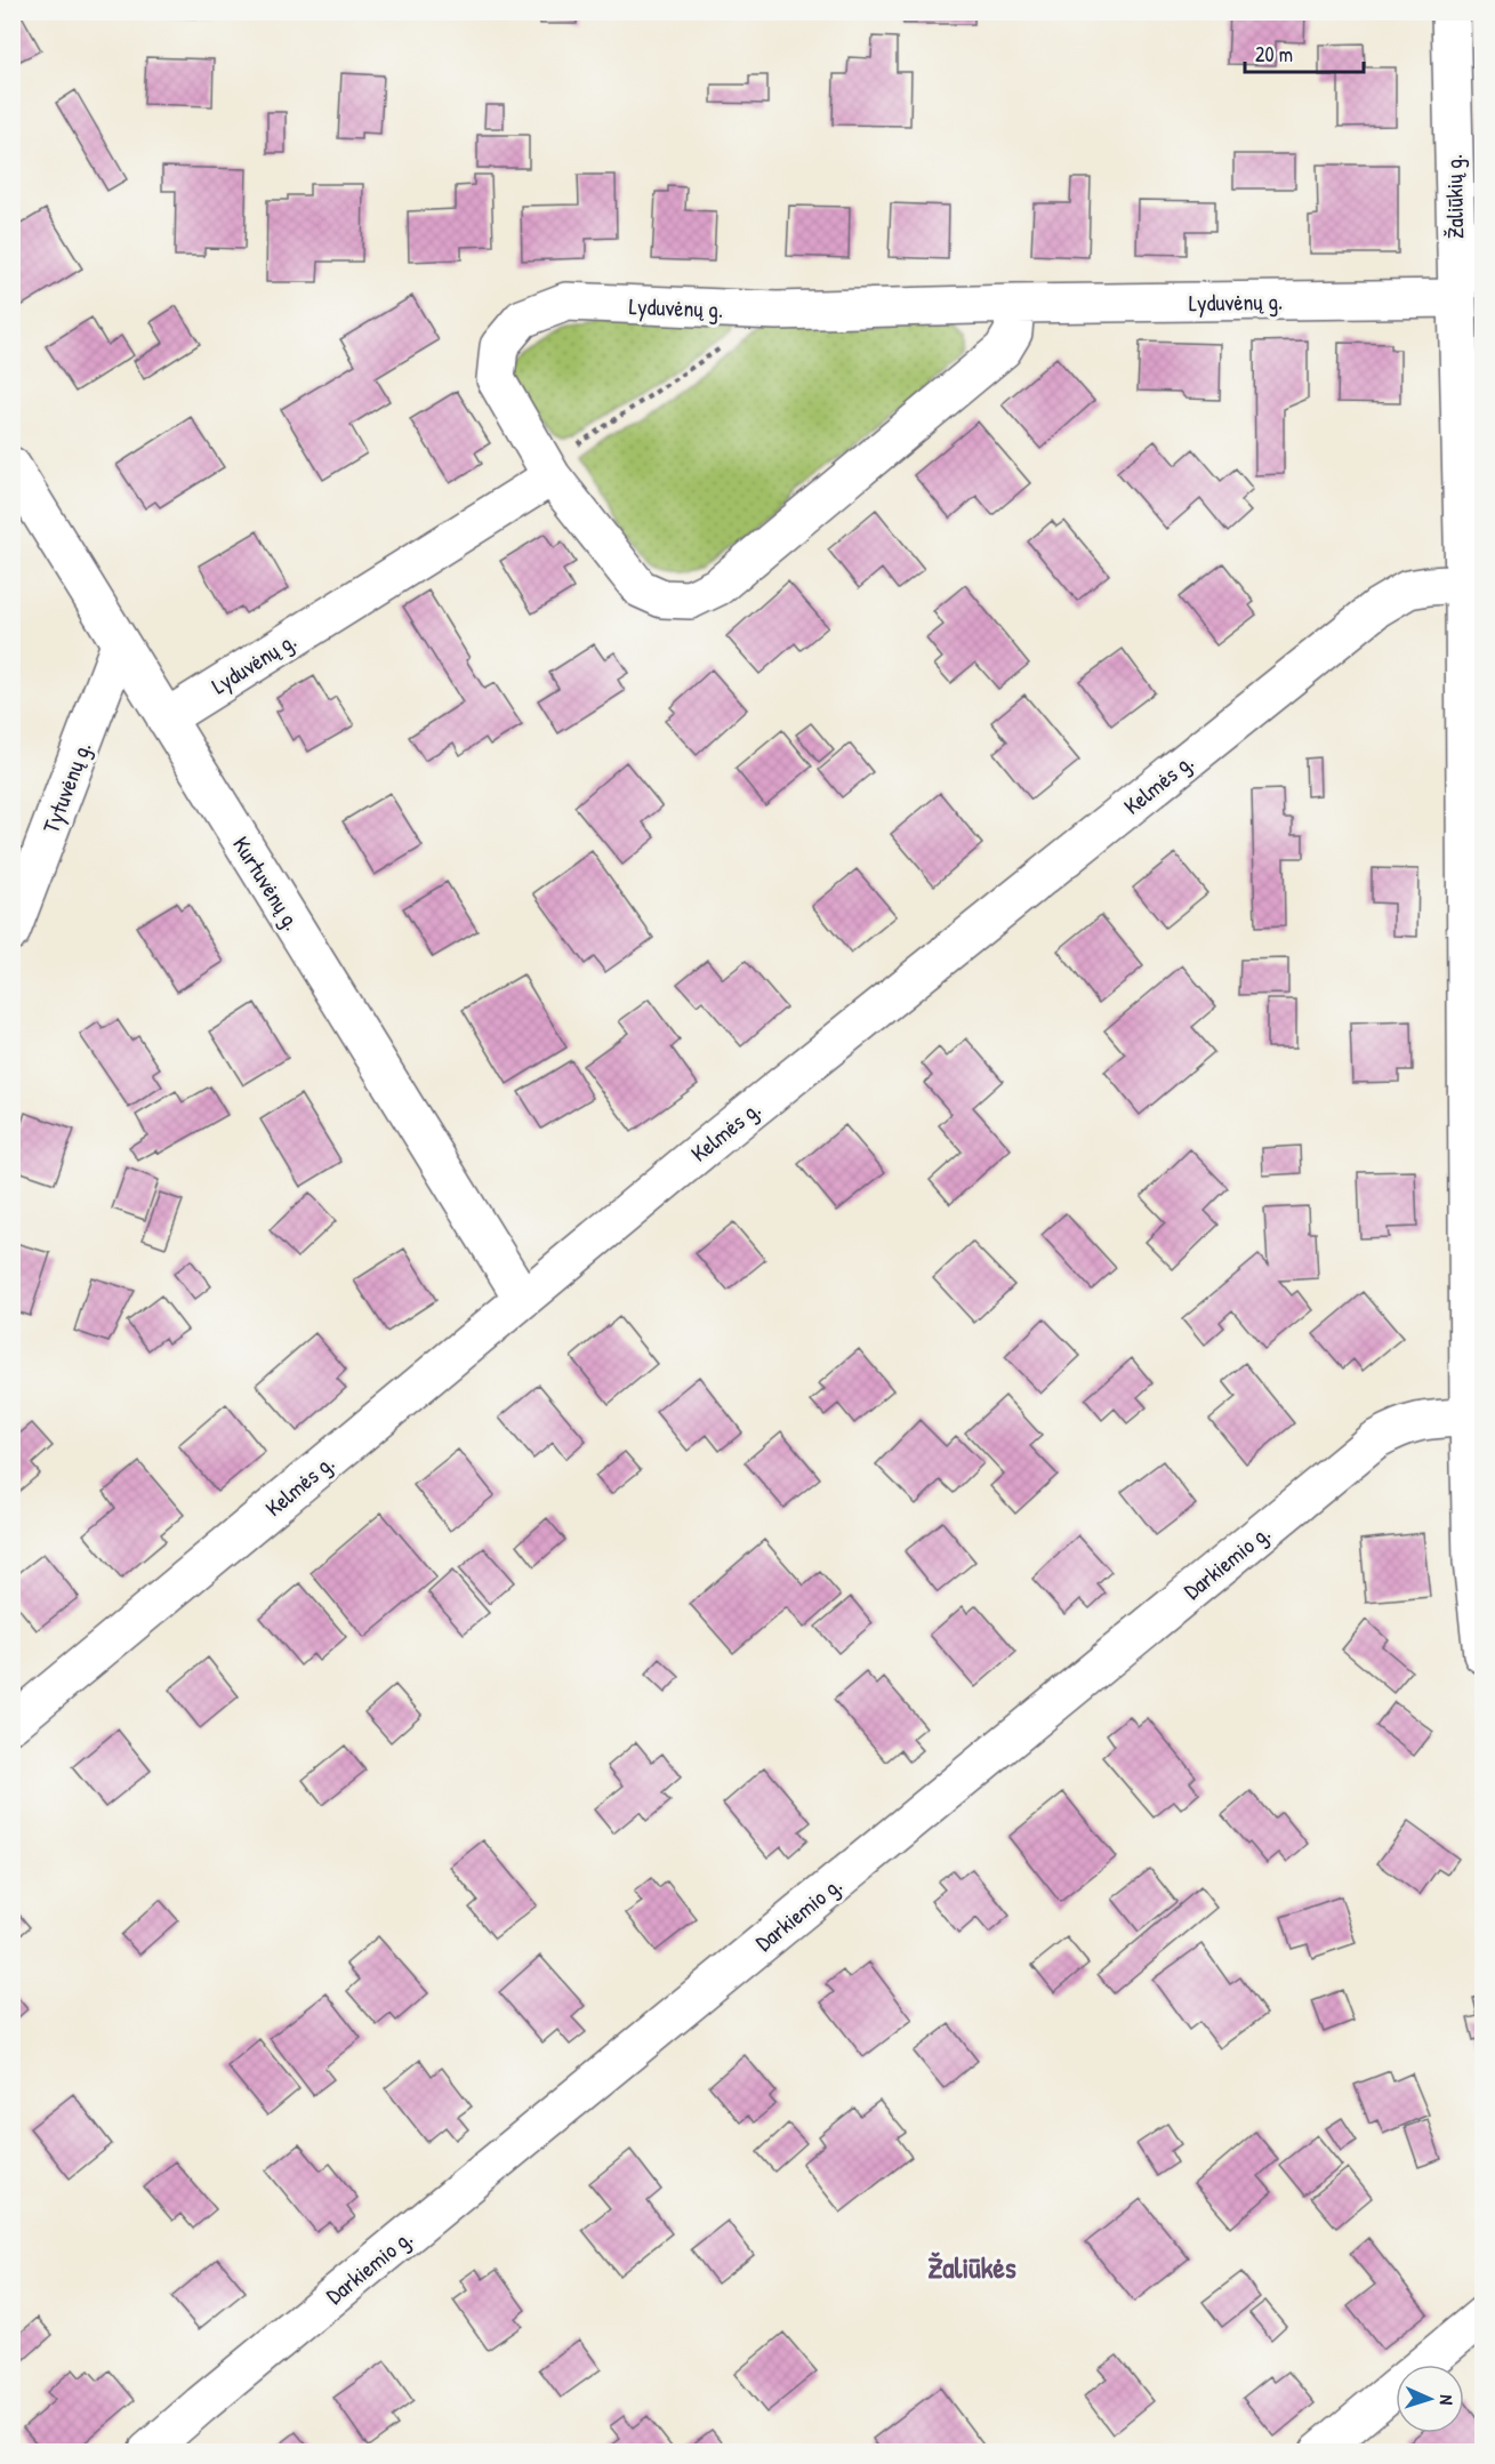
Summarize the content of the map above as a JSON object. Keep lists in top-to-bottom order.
{
  "streets": {
    "street": [
      "Žaliūkių g.",
      "Lyduvėnų g.",
      "Kelmės g.",
      "Tytuvėnų g.",
      "Kurtuvėnų g.",
      "Darkiemio g."
    ]
  },
  "crossings": [
    ["Žaliūkių g.", "Lyduvėnų g."],
    ["Žaliūkių g.", "Kelmės g."],
    ["Žaliūkių g.", "Darkiemio g."],
    ["Lyduvėnų g.", "Kurtuvėnų g."],
    ["Kelmės g.", "Kurtuvėnų g."],
    ["Tytuvėnų g.", "Kurtuvėnų g."]
  ],
  "districts": ["Žaliūkės"],
  "scale_bar": "20 m",
  "north": "right"
}
